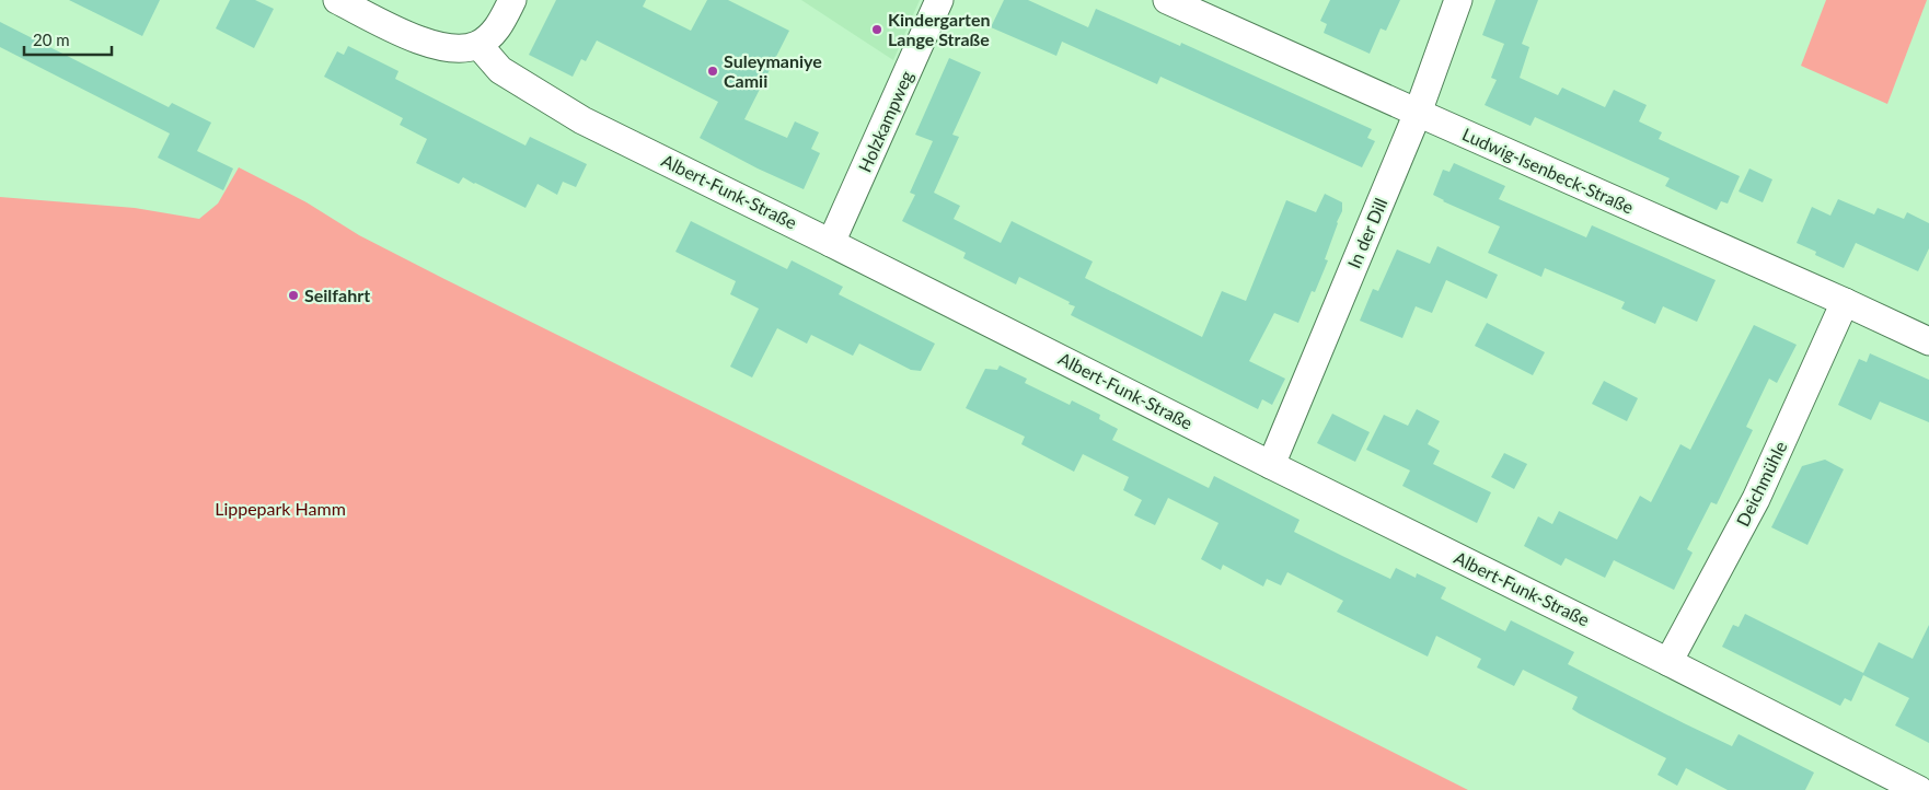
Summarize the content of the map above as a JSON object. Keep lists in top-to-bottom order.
{
  "streets": {
    "street": [
      "Holzkampweg",
      "Ludwig-Isenbeck-Straße",
      "Albert-Funk-Straße",
      "In der Dill",
      "Deichmühle"
    ]
  },
  "crossings": [
    ["Holzkampweg", "Albert-Funk-Straße"],
    ["Ludwig-Isenbeck-Straße", "In der Dill"],
    ["Ludwig-Isenbeck-Straße", "Deichmühle"],
    ["Albert-Funk-Straße", "In der Dill"],
    ["Albert-Funk-Straße", "Deichmühle"]
  ],
  "parks": ["Lippepark Hamm"],
  "places": ["Kindergarten Lange Straße", "Suleymaniye Camii", "Seilfahrt"],
  "scale_bar": "20 m"
}
